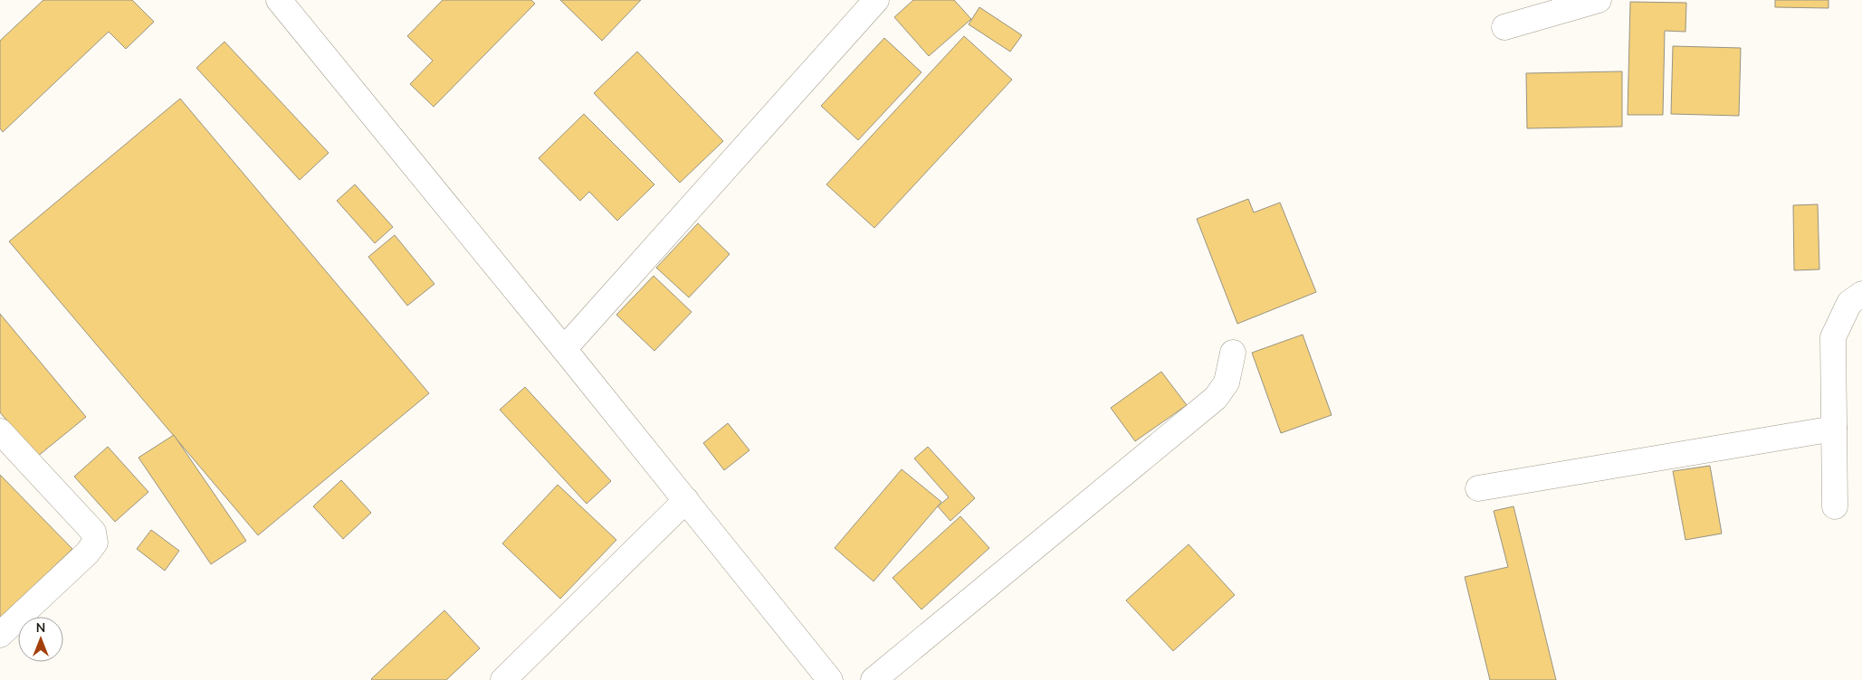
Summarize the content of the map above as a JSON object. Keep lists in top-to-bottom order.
{
  "north": "top"
}
